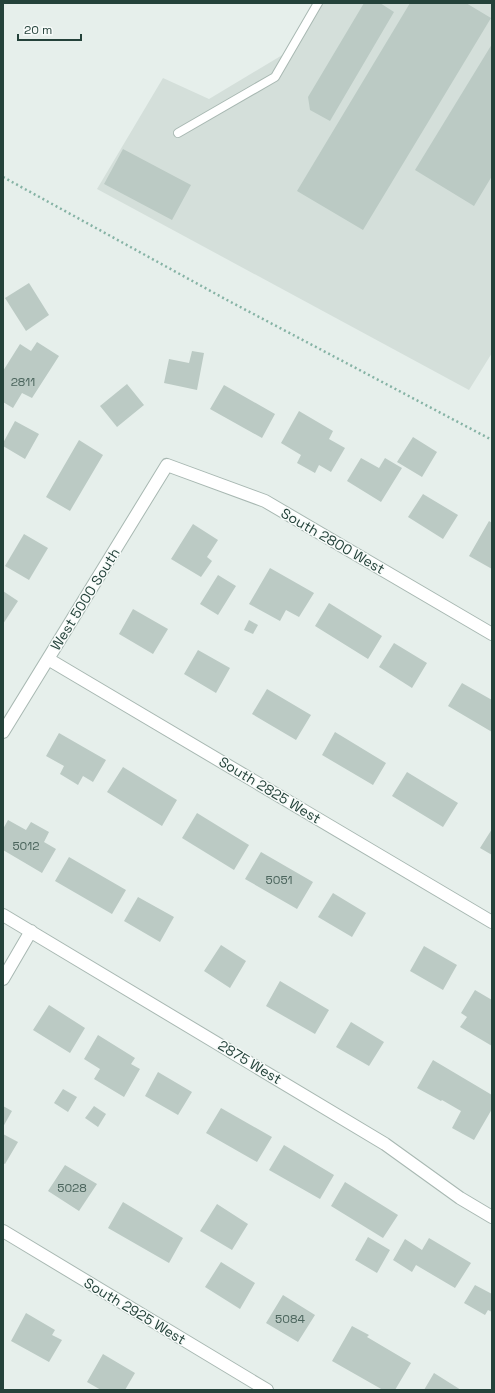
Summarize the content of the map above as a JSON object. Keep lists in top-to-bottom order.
{
  "streets": {
    "street": [
      "South 2800 West",
      "West 5000 South",
      "South 2825 West",
      "2875 West",
      "South 2925 West"
    ]
  },
  "crossings": [
    ["South 2800 West", "West 5000 South"],
    ["West 5000 South", "South 2825 West"]
  ],
  "house_numbers": [
    "2811",
    "5012",
    "5051",
    "5028",
    "5084"
  ],
  "scale_bar": "20 m"
}
